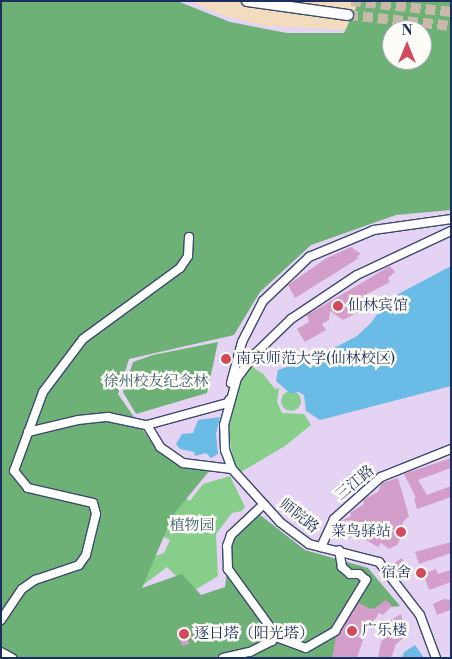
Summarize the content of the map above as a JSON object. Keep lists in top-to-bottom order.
{
  "streets": {
    "street": ["三江路", "师院路"]
  },
  "crossings": [
    ["三江路", "师院路"]
  ],
  "parks": ["徐州校友纪念林", "植物园"],
  "places": [
    "仙林宾馆",
    "南京师范大学(仙林校区)",
    "菜鸟驿站",
    "宿舍",
    "广乐楼",
    "逐日塔（阳光塔）"
  ],
  "north": "top"
}
